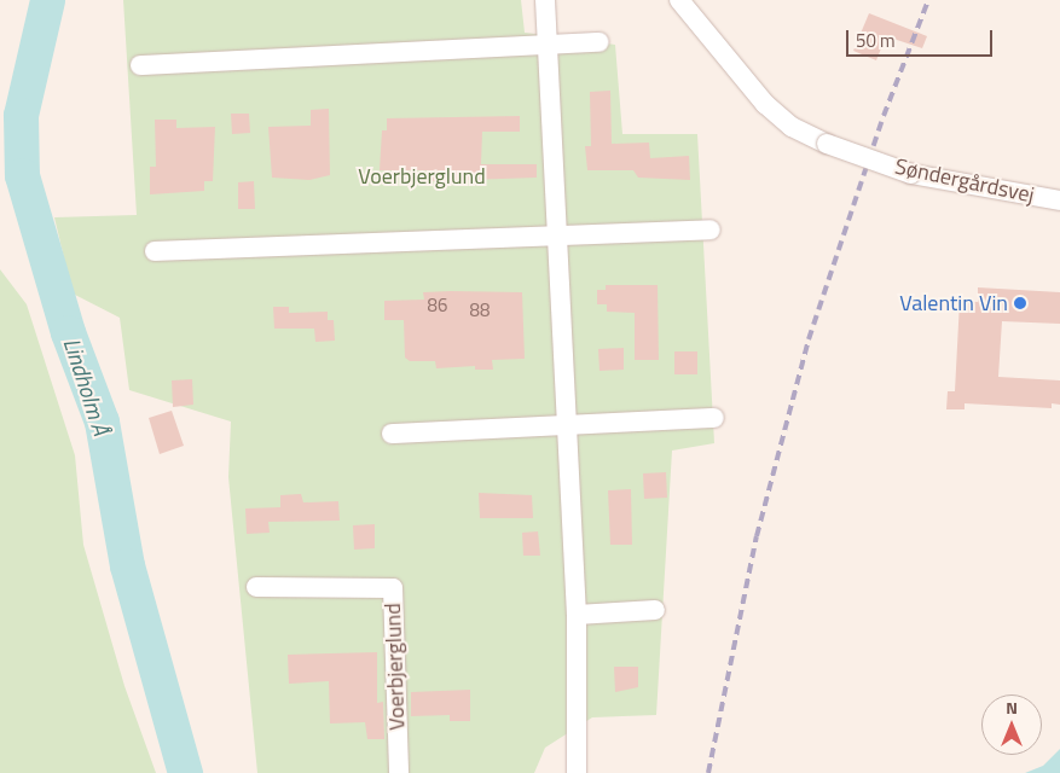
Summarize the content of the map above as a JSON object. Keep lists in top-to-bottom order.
{
  "streets": {
    "street": ["Søndergårdsvej", "Voerbjerglund"]
  },
  "water": ["Lindholm Å"],
  "parks": ["Voerbjerglund"],
  "places": ["Valentin Vin"],
  "house_numbers": ["86", "88"],
  "scale_bar": "50 m",
  "north": "top"
}
